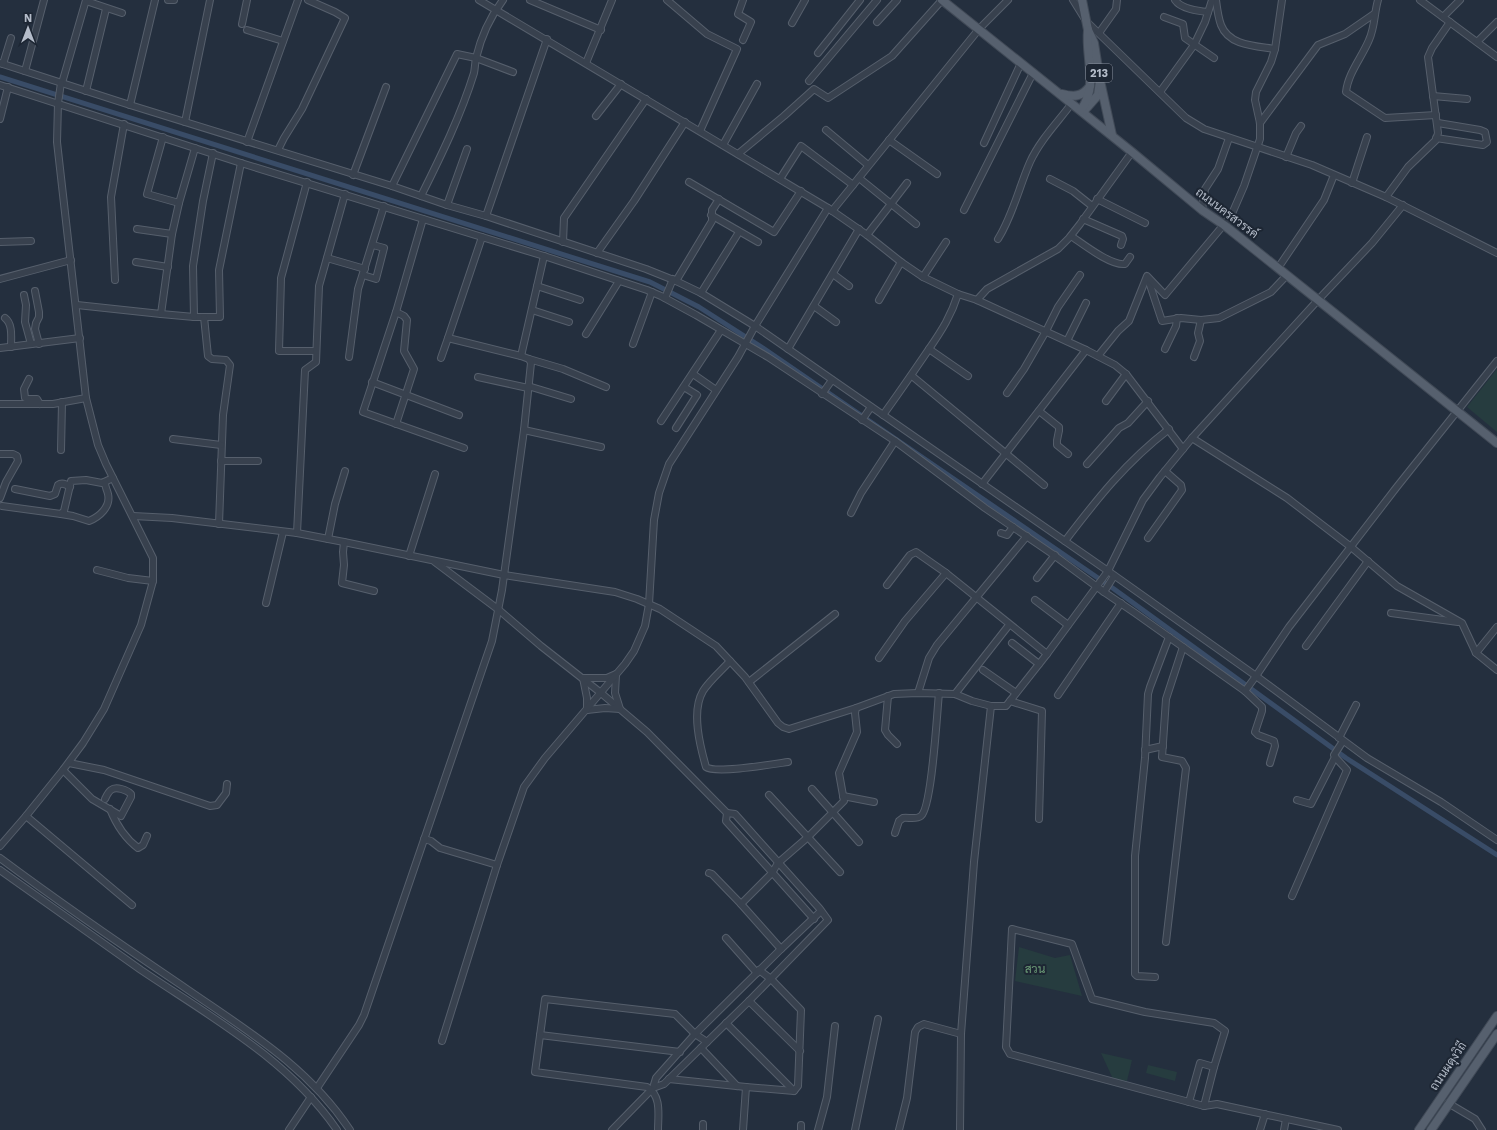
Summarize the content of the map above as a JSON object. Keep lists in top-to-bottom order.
{
  "streets": {
    "main road": ["213", "ถนนนครสวรรค์", "ถนนผดุงวิถี"]
  },
  "crossings": [
    ["213", "ถนนนครสวรรค์"]
  ],
  "parks": ["สวน"],
  "north": "top"
}
